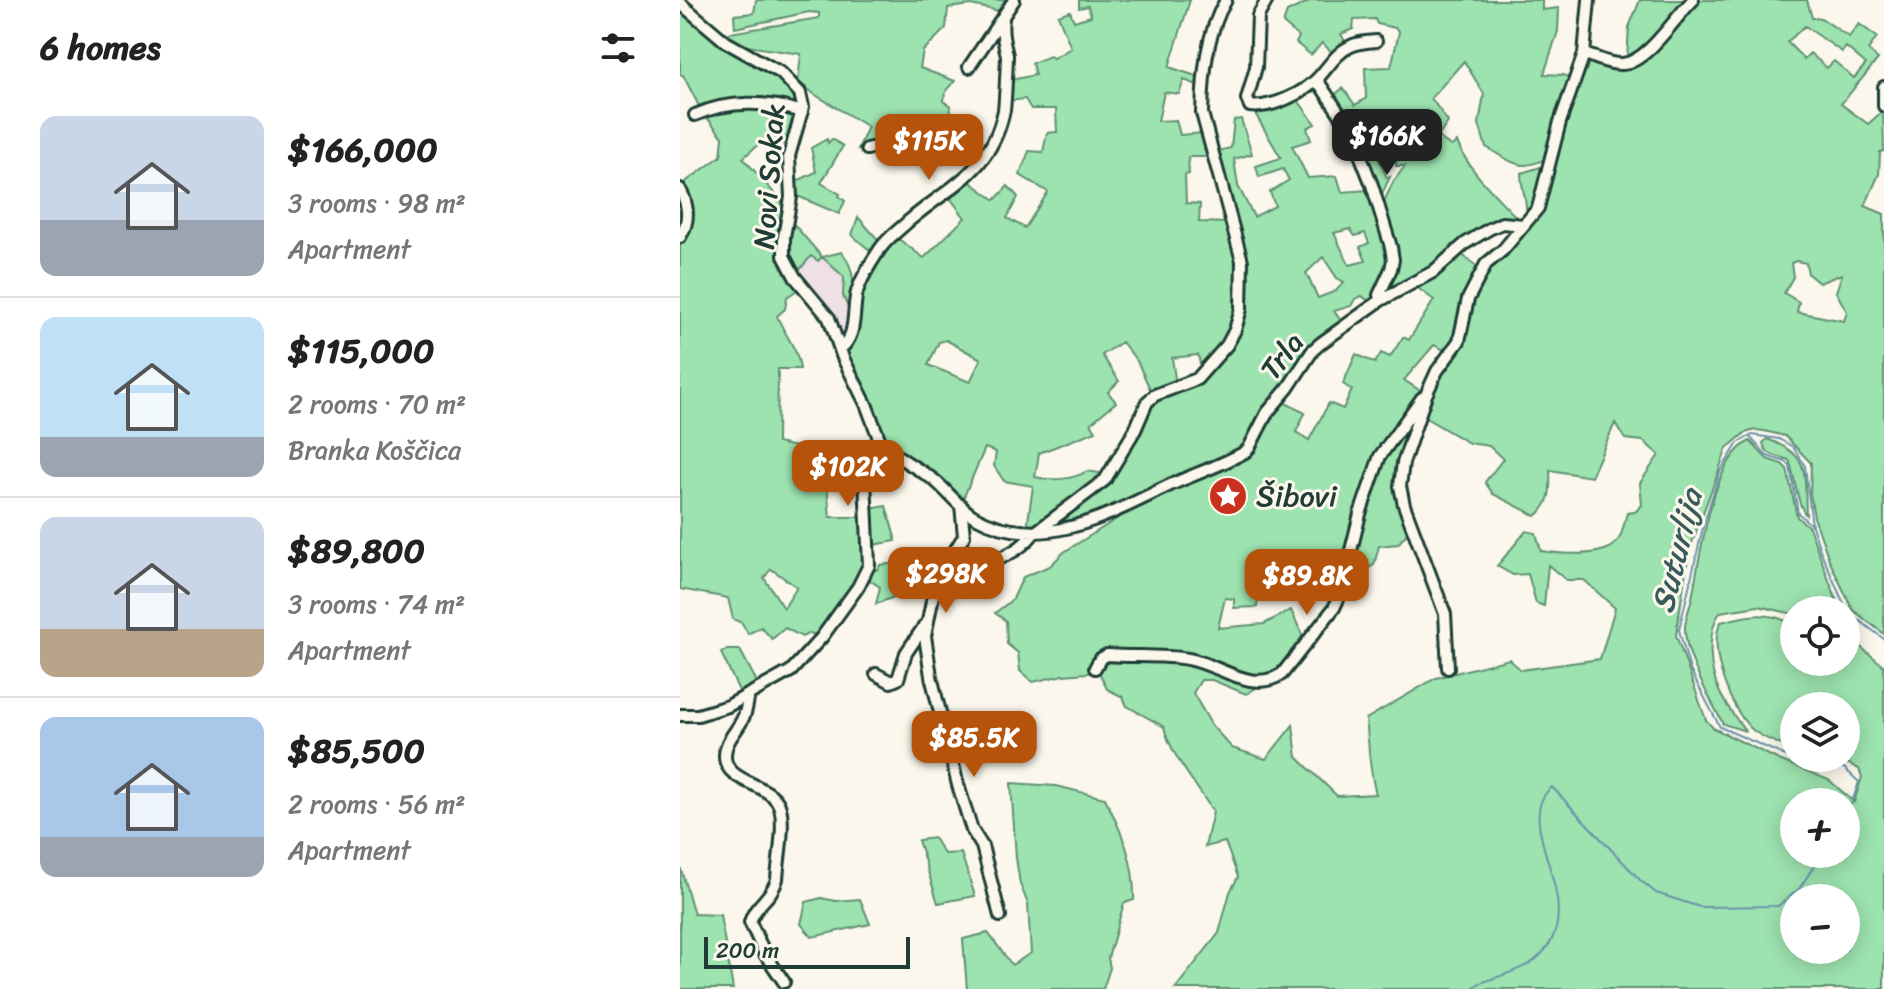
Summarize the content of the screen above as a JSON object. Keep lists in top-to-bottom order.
{
  "streets": {
    "street": ["Novi Sokak", "Trla"]
  },
  "crossings": [
    ["Novi Sokak", "Trla"]
  ],
  "water": ["Suturlija"],
  "places": {
    "place": ["Šibovi"]
  },
  "scale_bar": "200 m",
  "page": {
    "heading": "6 homes",
    "list": [
      {
        "name": "$166,000",
        "note": "3 rooms · 98 m² · Apartment"
      },
      {
        "name": "$115,000",
        "note": "2 rooms · 70 m² · Branka Koščica"
      },
      {
        "name": "$89,800",
        "note": "3 rooms · 74 m² · Apartment"
      },
      {
        "name": "$85,500",
        "note": "2 rooms · 56 m² · Apartment"
      }
    ],
    "price": [
      "$166K",
      "$115K",
      "$102K",
      "$298K",
      "$89.8K",
      "$85.5K"
    ],
    "map_buttons": ["+", "−"],
    "scale": "200 m"
  }
}
